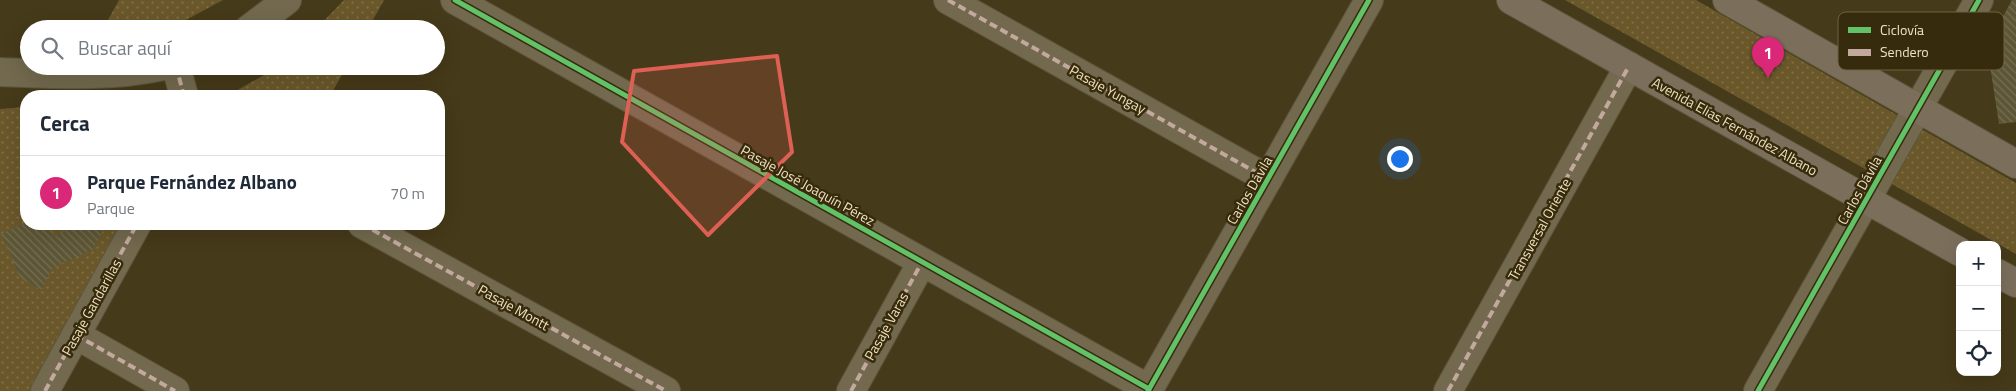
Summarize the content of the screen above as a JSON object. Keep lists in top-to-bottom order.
{
  "streets": {
    "main road": ["Avenida Elías Fernández Albano"],
    "street": [
      "Pasaje Yungay",
      "Pasaje José Joaquín Pérez",
      "Carlos Dávila",
      "Transversal Oriente",
      "Pasaje Gandarillas",
      "Pasaje Montt",
      "Pasaje Varas"
    ]
  },
  "crossings": [
    ["Pasaje Yungay", "Carlos Dávila"],
    ["Avenida Elías Fernández Albano", "Carlos Dávila"],
    ["Avenida Elías Fernández Albano", "Transversal Oriente"],
    ["Pasaje José Joaquín Pérez", "Carlos Dávila"],
    ["Pasaje José Joaquín Pérez", "Pasaje Varas"]
  ],
  "legend": ["Ciclovía", "Sendero"],
  "page": {
    "search": "Buscar aquí",
    "pins": "1",
    "heading": "Cerca",
    "list": [
      {
        "mark": "1",
        "name": "Parque Fernández Albano",
        "note": "Parque",
        "value": "70 m"
      }
    ],
    "map_buttons": ["+", "−"]
  }
}
